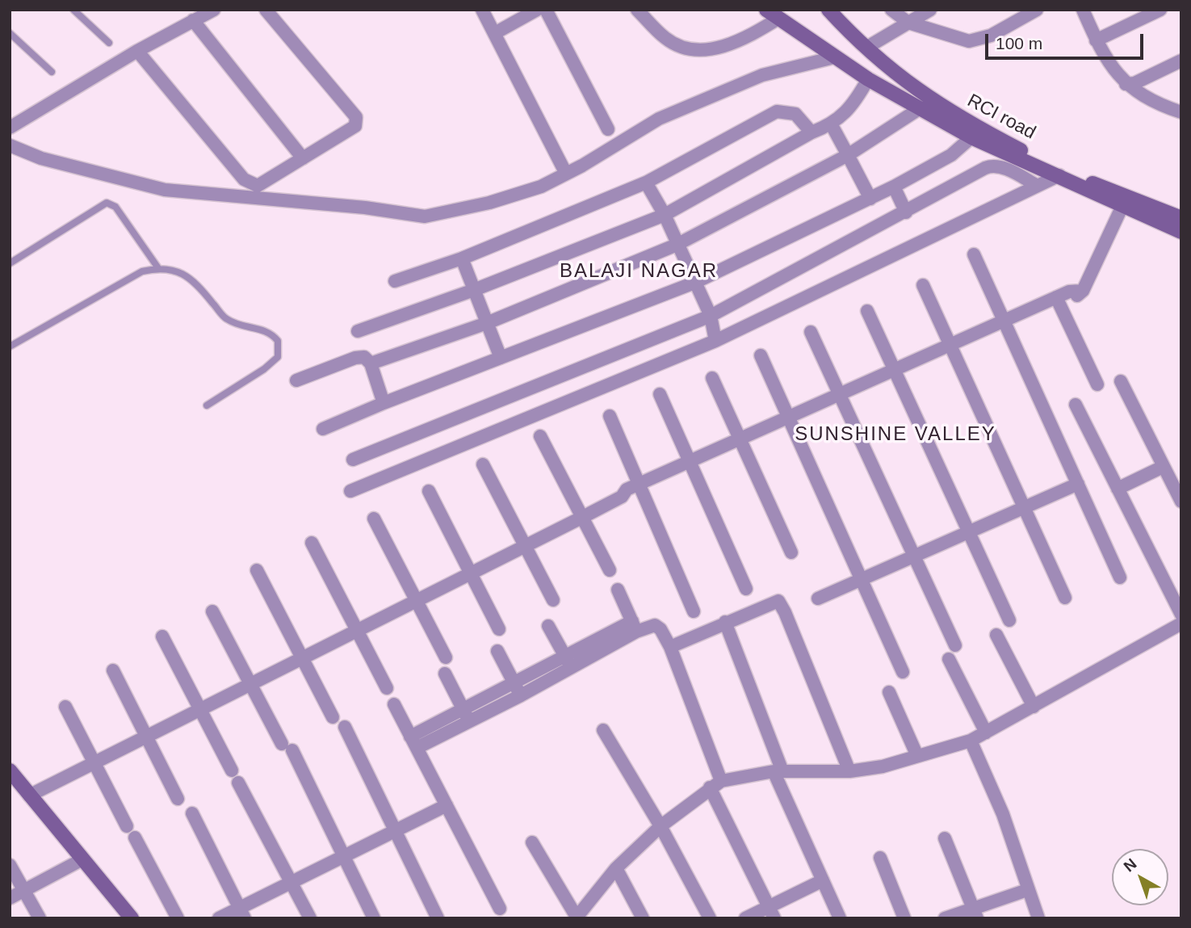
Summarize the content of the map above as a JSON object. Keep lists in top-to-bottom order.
{
  "streets": {
    "main road": ["RCI road"]
  },
  "districts": ["BALAJI NAGAR", "SUNSHINE VALLEY"],
  "scale_bar": "100 m",
  "north": "top left"
}
